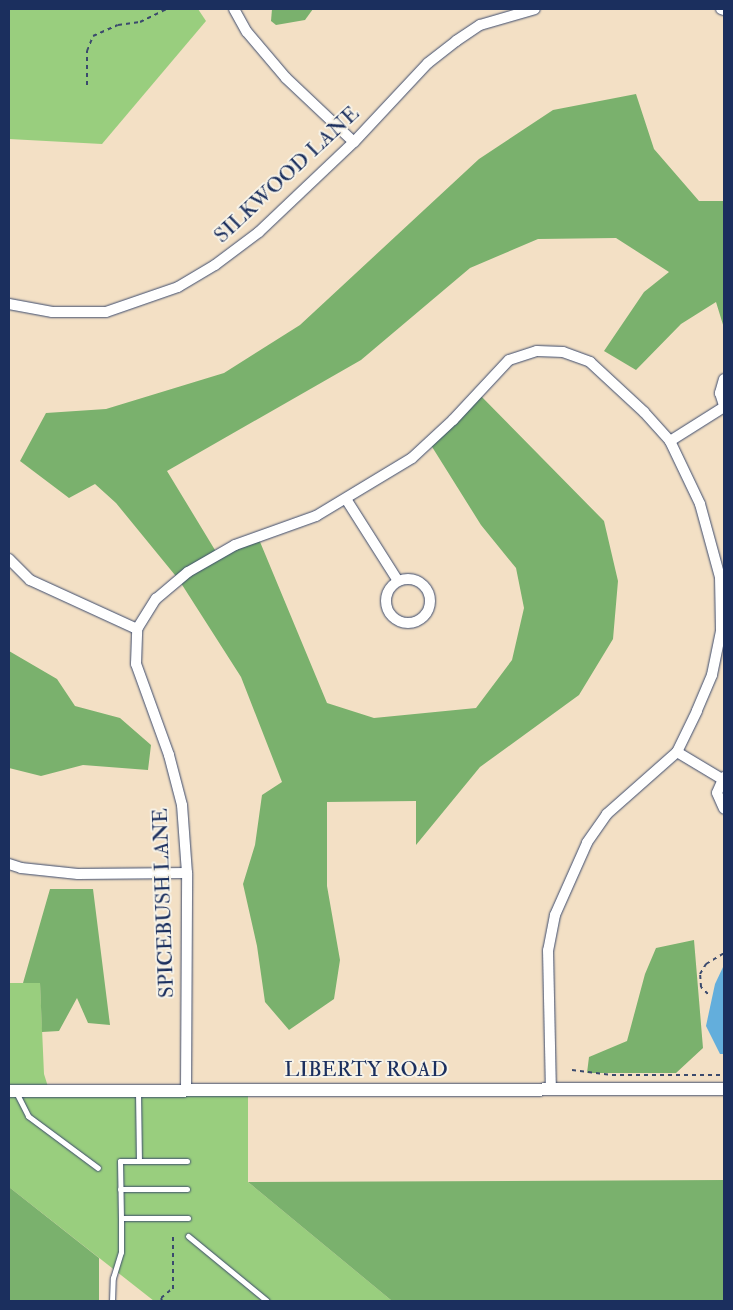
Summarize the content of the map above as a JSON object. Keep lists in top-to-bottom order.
{
  "streets": {
    "street": ["SILKWOOD LANE", "SPICEBUSH LANE", "LIBERTY ROAD"]
  },
  "crossings": [
    ["SPICEBUSH LANE", "LIBERTY ROAD"]
  ]
}
